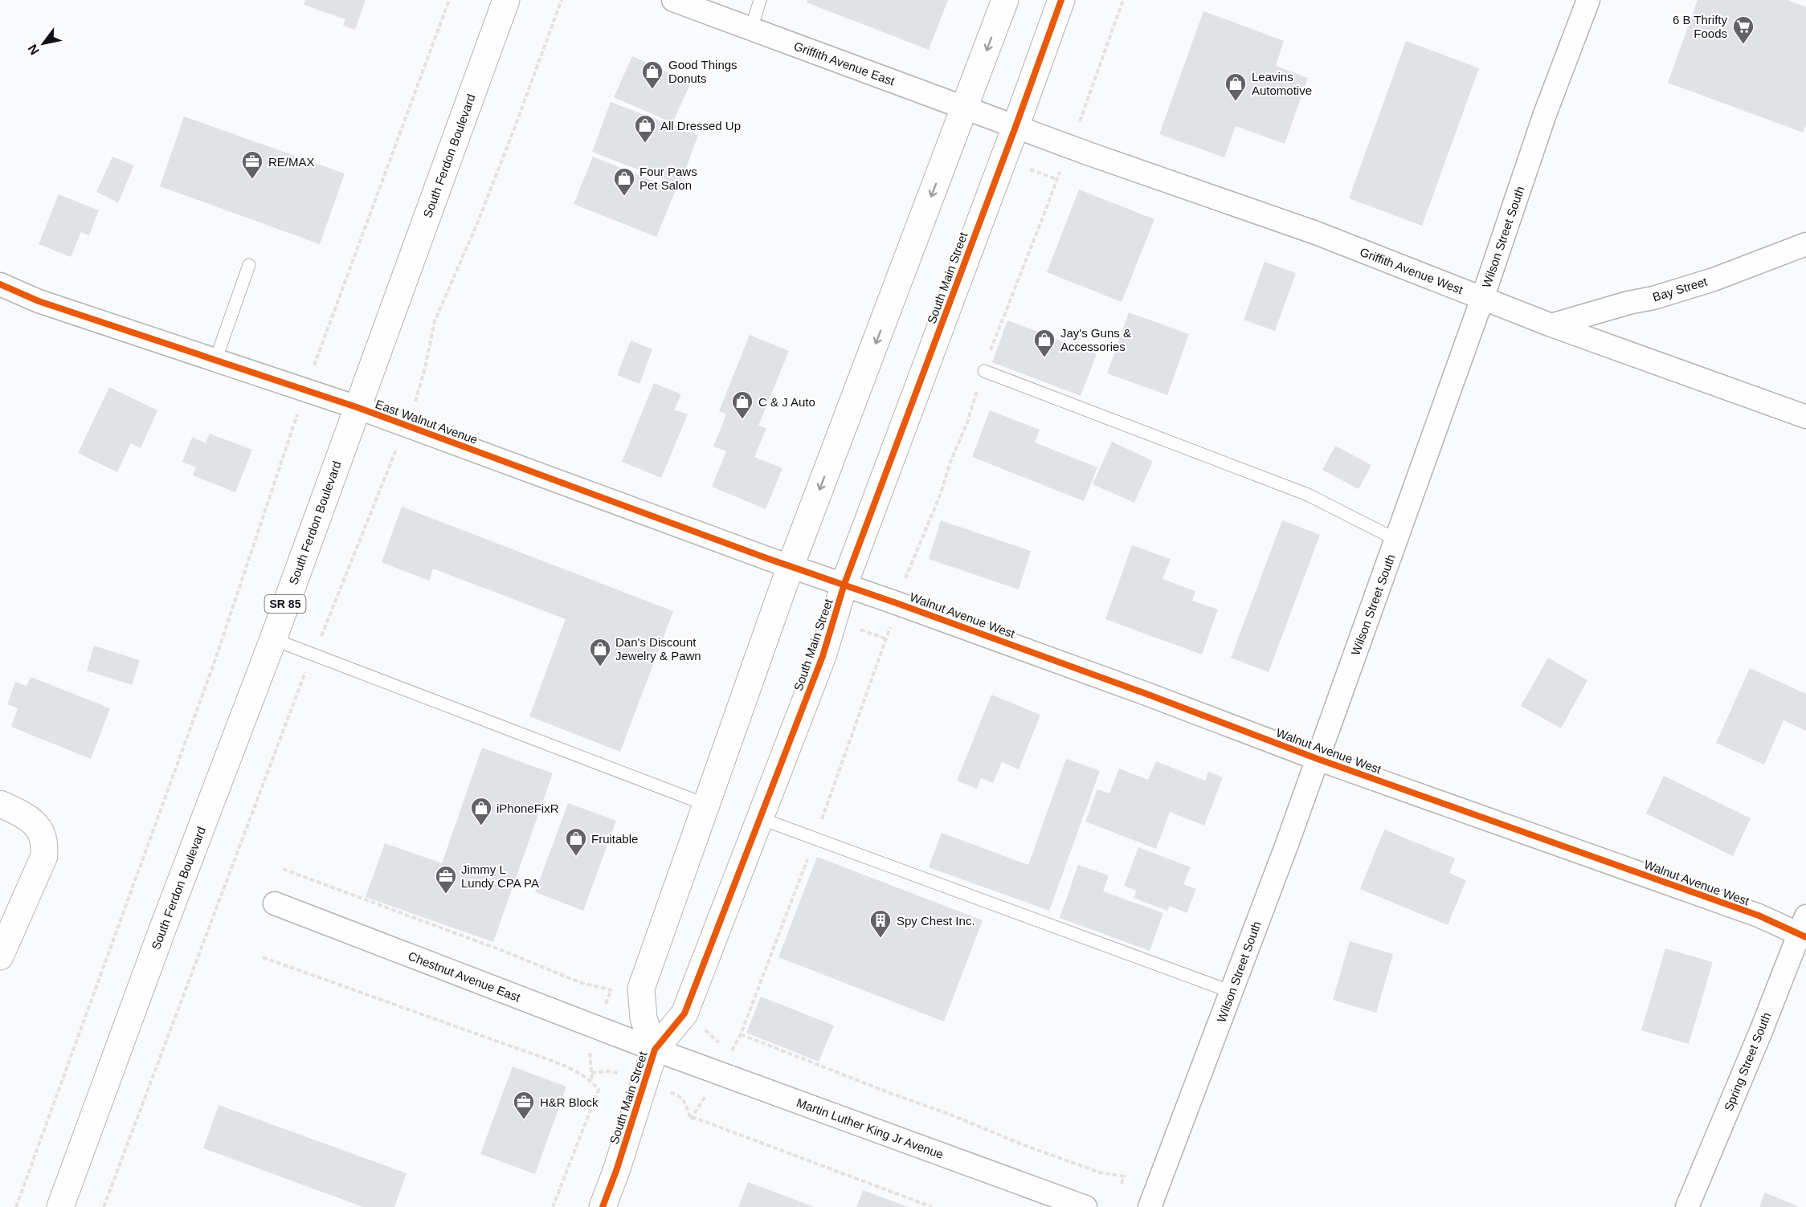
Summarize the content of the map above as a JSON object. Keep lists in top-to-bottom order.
{
  "streets": {
    "street": [
      "Griffith Avenue East",
      "South Ferdon Boulevard",
      "Wilson Street South",
      "Griffith Avenue West",
      "South Main Street",
      "Bay Street",
      "East Walnut Avenue",
      "SR 85",
      "Walnut Avenue West",
      "Chestnut Avenue East",
      "Spring Street South",
      "Martin Luther King Jr Avenue"
    ]
  },
  "crossings": [
    ["Griffith Avenue East", "Griffith Avenue West"],
    ["Griffith Avenue East", "South Main Street"],
    ["South Ferdon Boulevard", "East Walnut Avenue"],
    ["Wilson Street South", "Griffith Avenue West"],
    ["Wilson Street South", "Walnut Avenue West"],
    ["Griffith Avenue West", "South Main Street"],
    ["Griffith Avenue West", "Bay Street"],
    ["South Main Street", "East Walnut Avenue"],
    ["South Main Street", "Walnut Avenue West"],
    ["South Main Street", "Chestnut Avenue East"],
    ["South Main Street", "Martin Luther King Jr Avenue"],
    ["East Walnut Avenue", "Walnut Avenue West"],
    ["Walnut Avenue West", "Spring Street South"],
    ["Chestnut Avenue East", "Martin Luther King Jr Avenue"]
  ],
  "places": {
    "supermarket": ["6 B Thrifty Foods"],
    "shop": [
      "Good Things Donuts",
      "Leavins Automotive",
      "All Dressed Up",
      "Four Paws Pet Salon",
      "Jay's Guns & Accessories",
      "C & J Auto",
      "Dan's Discount Jewelry & Pawn",
      "iPhoneFixR",
      "Fruitable"
    ],
    "office": ["RE/MAX", "Jimmy L Lundy CPA PA", "H&R Block"],
    "building": ["Spy Chest Inc."]
  },
  "north": "bottom left"
}
